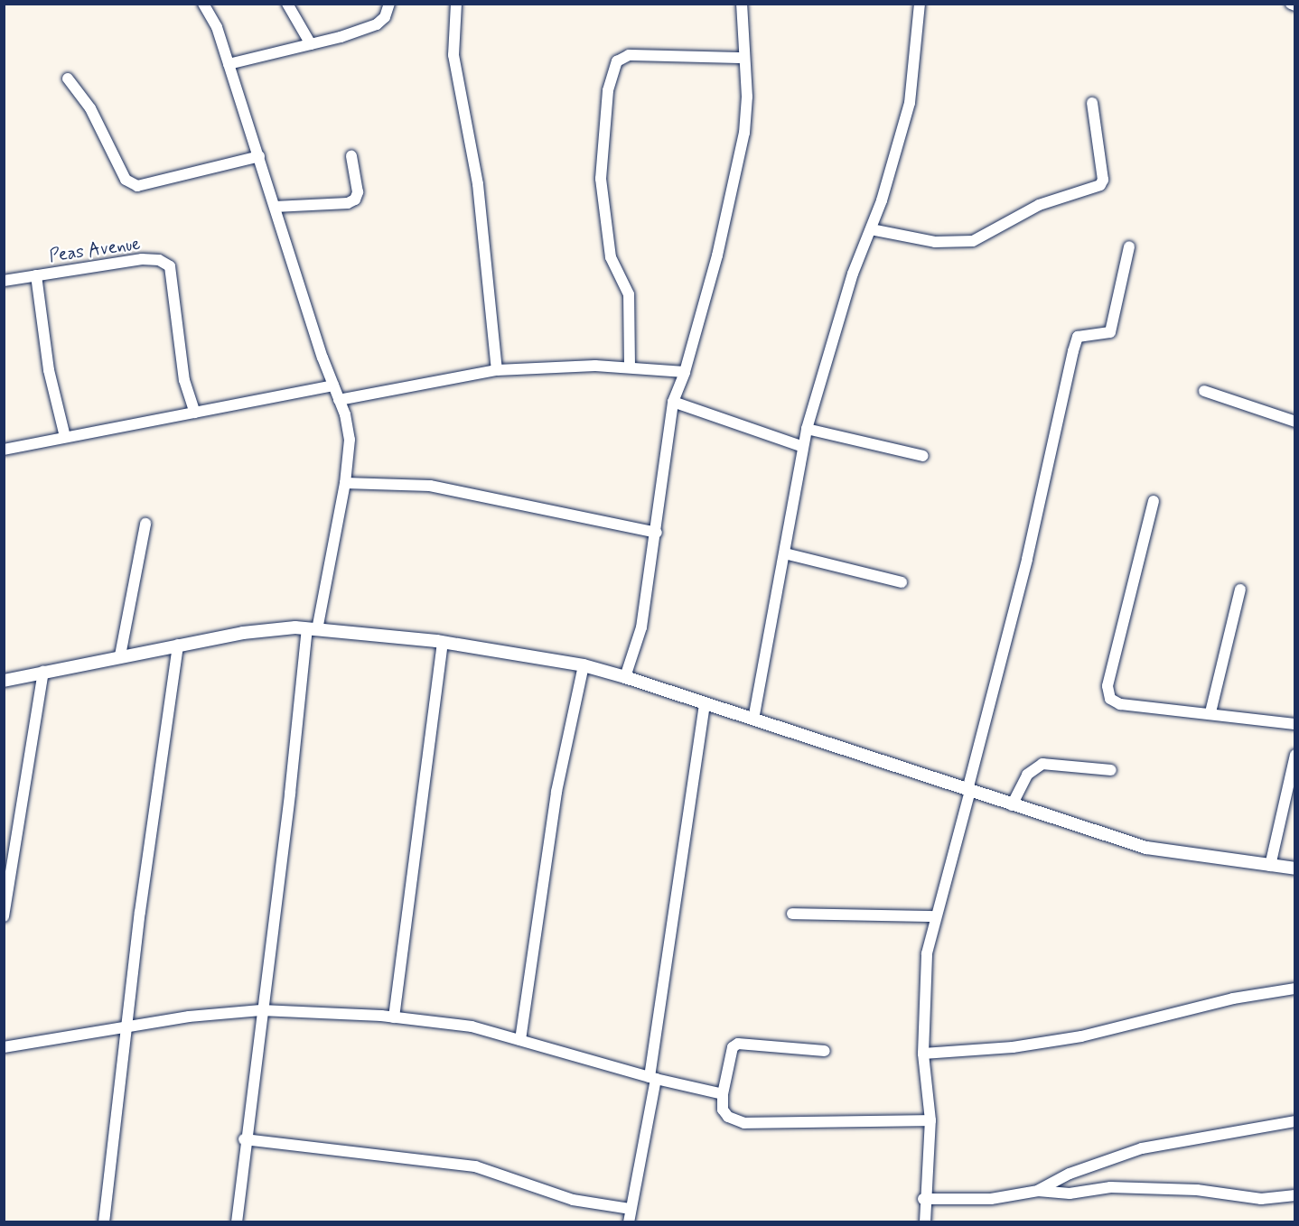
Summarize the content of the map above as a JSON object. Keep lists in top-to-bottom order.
{
  "streets": {
    "street": ["Peas Avenue"]
  }
}
